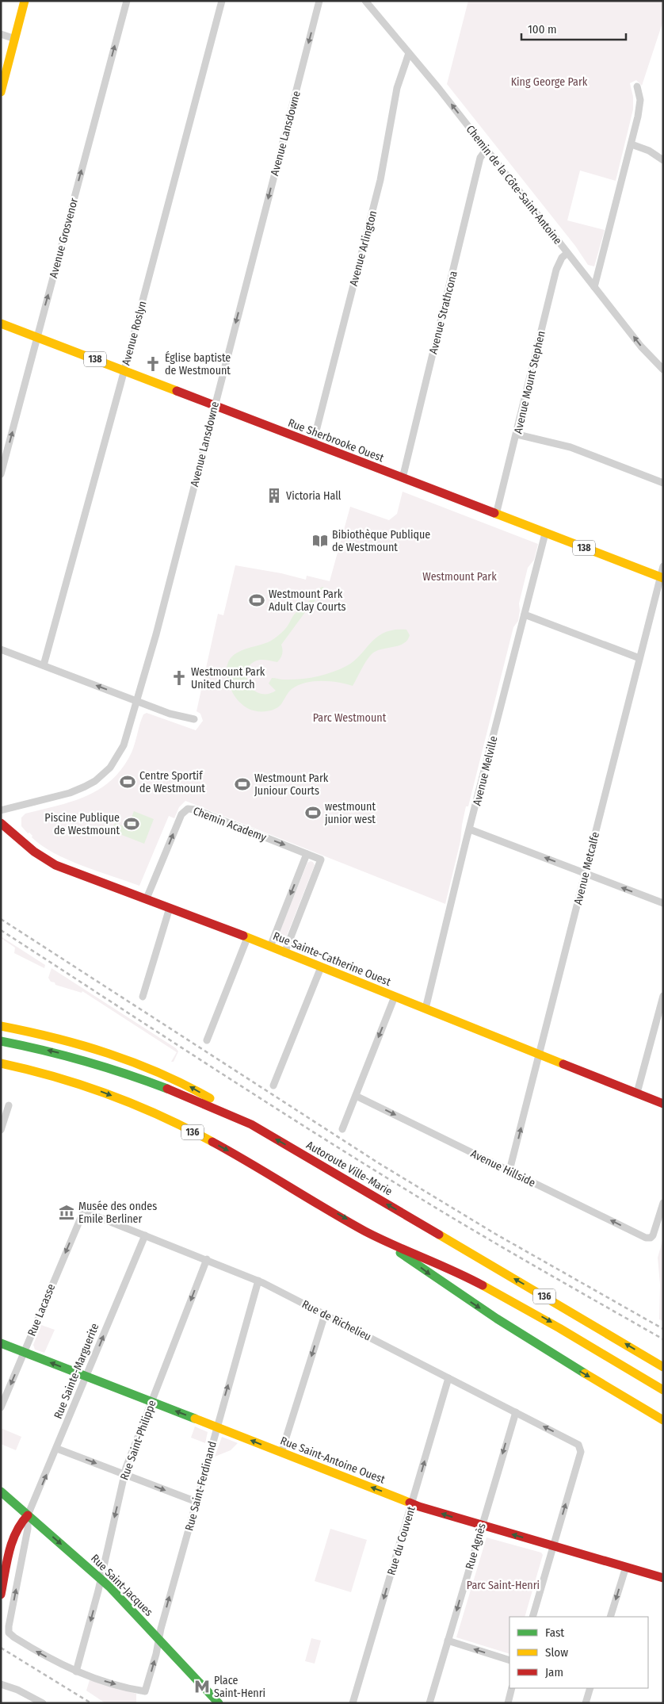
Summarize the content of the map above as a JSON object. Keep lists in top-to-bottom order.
{
  "streets": {
    "main road": [
      "138",
      "Rue Sherbrooke Ouest",
      "Rue Sainte-Catherine Ouest",
      "136",
      "Autoroute Ville-Marie",
      "Rue Sainte-Marguerite",
      "Rue Saint-Antoine Ouest",
      "Rue Saint-Jacques"
    ],
    "street": [
      "Avenue Lansdowne",
      "Chemin de la Côte-Saint-Antoine",
      "Avenue Grosvenor",
      "Avenue Arlington",
      "Avenue Strathcona",
      "Avenue Roslyn",
      "Avenue Mount Stephen",
      "Avenue Melville",
      "Chemin Academy",
      "Avenue Metcalfe",
      "Avenue Hillside",
      "Rue Lacasse",
      "Rue de Richelieu",
      "Rue Saint-Philippe",
      "Rue Saint-Ferdinand",
      "Rue du Couvent",
      "Rue Agnès"
    ]
  },
  "crossings": [
    ["Avenue Lansdowne", "Rue Sherbrooke Ouest"],
    ["Chemin de la Côte-Saint-Antoine", "Avenue Arlington"],
    ["Chemin de la Côte-Saint-Antoine", "Avenue Strathcona"],
    ["Chemin de la Côte-Saint-Antoine", "Avenue Mount Stephen"],
    ["Avenue Grosvenor", "Rue Sherbrooke Ouest"],
    ["Avenue Arlington", "Rue Sherbrooke Ouest"],
    ["Avenue Strathcona", "Rue Sherbrooke Ouest"],
    ["Avenue Roslyn", "Rue Sherbrooke Ouest"],
    ["Avenue Mount Stephen", "Rue Sherbrooke Ouest"],
    ["Rue Sherbrooke Ouest", "Avenue Melville"],
    ["Rue Sherbrooke Ouest", "Avenue Metcalfe"],
    ["Avenue Melville", "Rue Sainte-Catherine Ouest"],
    ["Chemin Academy", "Rue Sainte-Catherine Ouest"],
    ["Avenue Metcalfe", "Rue Sainte-Catherine Ouest"],
    ["Avenue Metcalfe", "Avenue Hillside"],
    ["Rue Lacasse", "Rue de Richelieu"],
    ["Rue Lacasse", "Rue Saint-Antoine Ouest"],
    ["Rue de Richelieu", "Rue Sainte-Marguerite"],
    ["Rue de Richelieu", "Rue Saint-Philippe"],
    ["Rue de Richelieu", "Rue Saint-Antoine Ouest"],
    ["Rue de Richelieu", "Rue Saint-Ferdinand"],
    ["Rue de Richelieu", "Rue du Couvent"],
    ["Rue de Richelieu", "Rue Agnès"],
    ["Rue Sainte-Marguerite", "Rue Saint-Philippe"],
    ["Rue Sainte-Marguerite", "Rue Saint-Antoine Ouest"],
    ["Rue Sainte-Marguerite", "Rue Saint-Ferdinand"],
    ["Rue Sainte-Marguerite", "Rue Saint-Jacques"],
    ["Rue Saint-Philippe", "Rue Saint-Antoine Ouest"],
    ["Rue Saint-Philippe", "Rue Saint-Ferdinand"],
    ["Rue Saint-Philippe", "Rue Saint-Jacques"],
    ["Rue Saint-Antoine Ouest", "Rue Saint-Ferdinand"],
    ["Rue Saint-Antoine Ouest", "Rue du Couvent"],
    ["Rue Saint-Antoine Ouest", "Rue Agnès"],
    ["Rue Saint-Ferdinand", "Rue Saint-Jacques"]
  ],
  "one_way": [
    "Avenue Lansdowne",
    "Chemin de la Côte-Saint-Antoine",
    "Avenue Grosvenor",
    "Rue Lacasse",
    "Rue Sainte-Marguerite",
    "Rue Saint-Philippe",
    "Rue Saint-Antoine Ouest",
    "Rue Saint-Ferdinand",
    "Rue Agnès"
  ],
  "parks": [
    "King George Park",
    "Westmount Park",
    "Parc Westmount",
    "Parc Saint-Henri"
  ],
  "places": {
    "church": ["Église baptiste de Westmount", "Westmount Park United Church"],
    "building": ["Victoria Hall"],
    "library": ["Bibiothèque Publique de Westmount"],
    "sports": [
      "Westmount Park Adult Clay Courts",
      "Centre Sportif de Westmount",
      "Westmount Park Juniour Courts",
      "westmount junior west",
      "Piscine Publique de Westmount"
    ],
    "museum": ["Musée des ondes Emile Berliner"],
    "metro station": ["Place Saint-Henri"]
  },
  "legend": ["Fast", "Slow", "Jam"],
  "scale_bar": "100 m"
}
